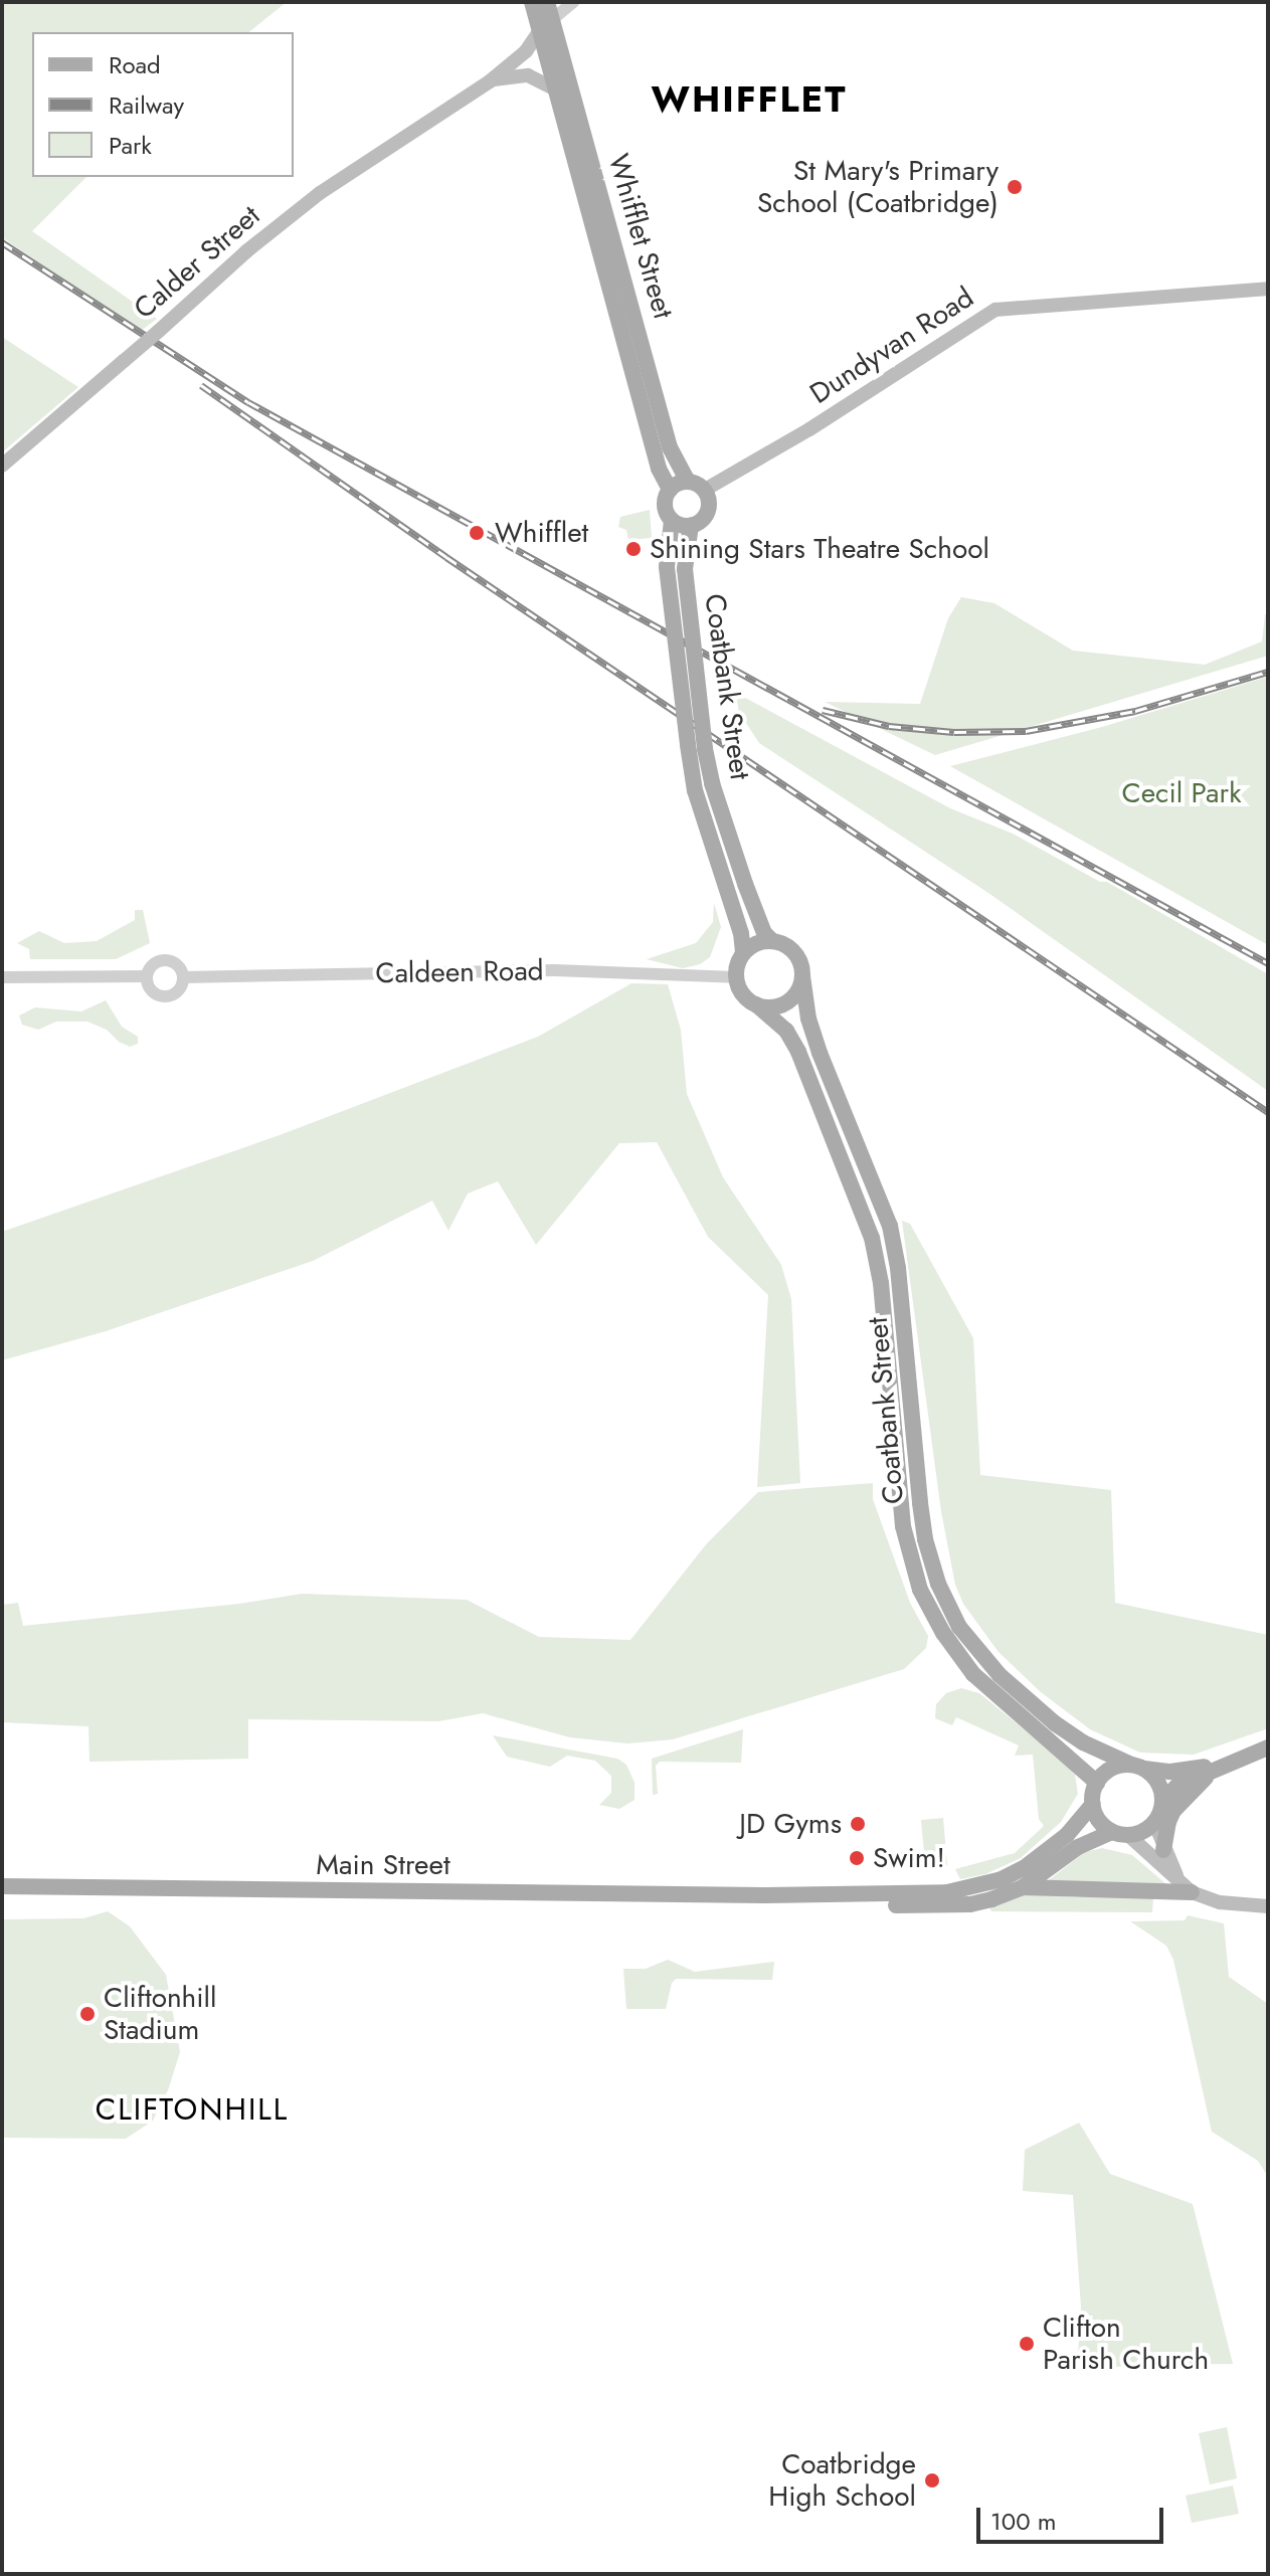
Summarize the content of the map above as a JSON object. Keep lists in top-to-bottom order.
{
  "streets": {
    "main road": [
      "Whifflet Street",
      "Calder Street",
      "Dundyvan Road",
      "Coatbank Street",
      "Main Street"
    ],
    "street": ["Caldeen Road"]
  },
  "crossings": [
    ["Whifflet Street", "Calder Street"],
    ["Whifflet Street", "Dundyvan Road"],
    ["Whifflet Street", "Coatbank Street"],
    ["Whifflet Street", "Caldeen Road"],
    ["Dundyvan Road", "Coatbank Street"],
    ["Coatbank Street", "Caldeen Road"],
    ["Coatbank Street", "Main Street"]
  ],
  "districts": ["WHIFFLET", "CLIFTONHILL"],
  "parks": ["Cecil Park"],
  "places": [
    "St Mary's Primary School (Coatbridge)",
    "Whifflet",
    "Shining Stars Theatre School",
    "JD Gyms",
    "Swim!",
    "Cliftonhill Stadium",
    "Clifton Parish Church",
    "Coatbridge High School"
  ],
  "legend": ["Road", "Railway", "Park"],
  "scale_bar": "100 m"
}
